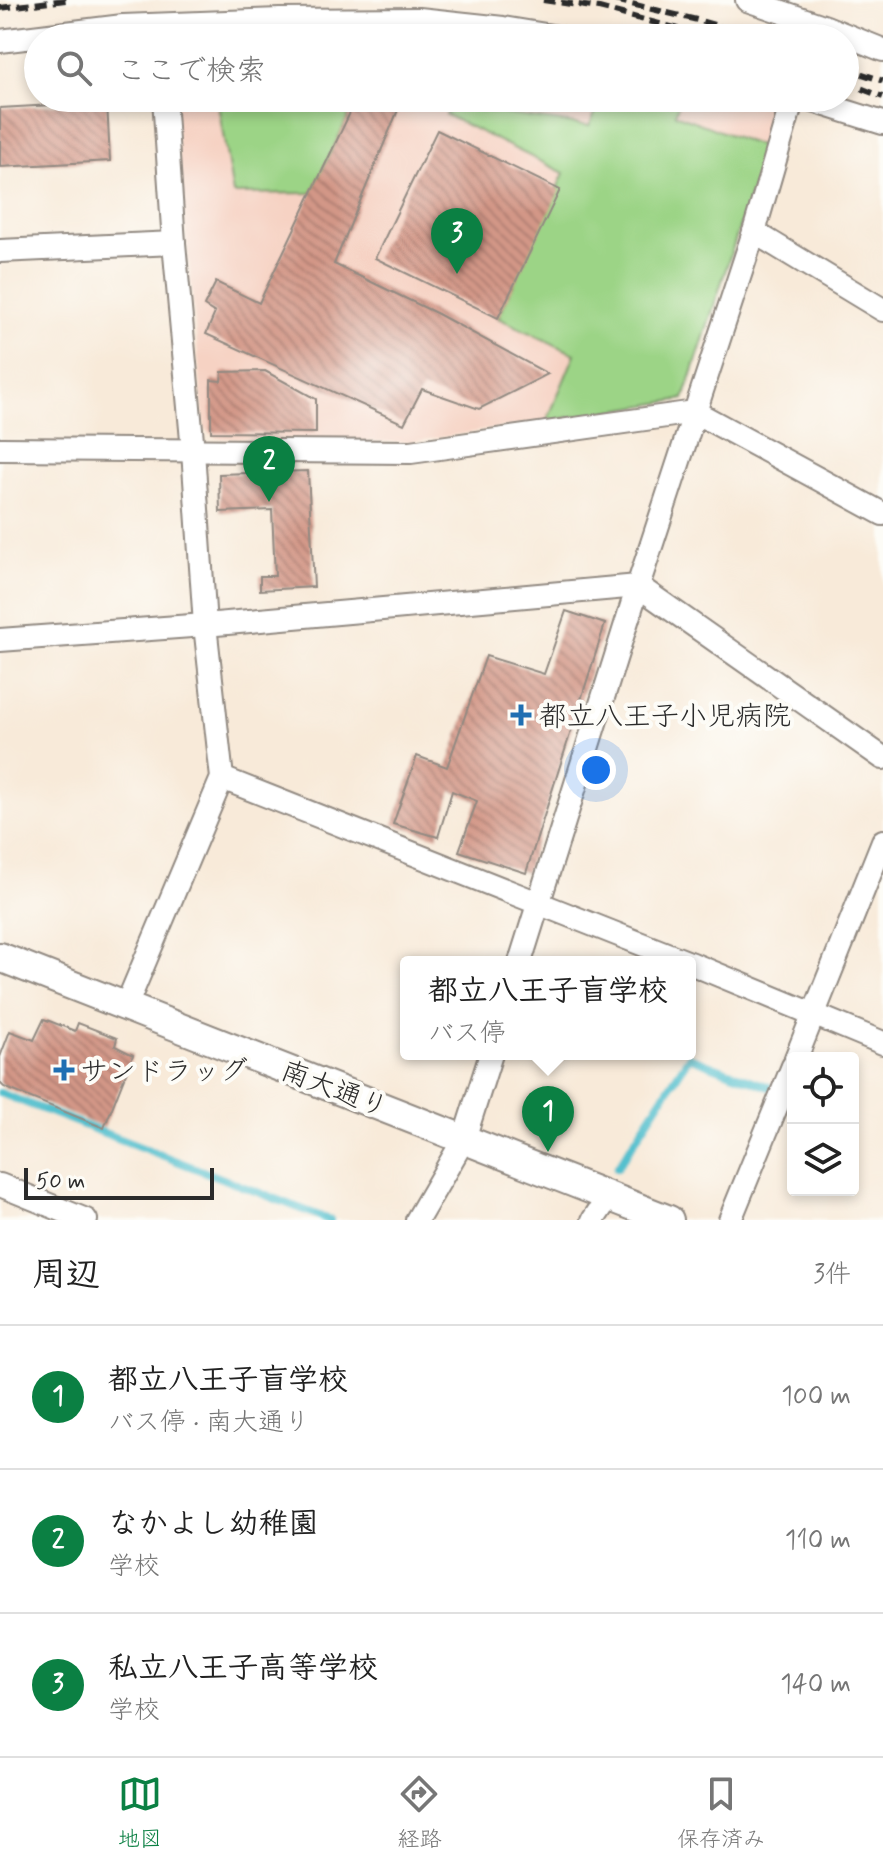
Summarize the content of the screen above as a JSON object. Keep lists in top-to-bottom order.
{
  "streets": {
    "street": ["南大通り"]
  },
  "places": {
    "health": ["都立八王子小児病院", "サンドラッグ"]
  },
  "scale_bar": "50 m",
  "page": {
    "search": "ここで検索",
    "pins": ["3", "2", "1"],
    "popup": ["都立八王子盲学校", "バス停"],
    "scale": "50 m",
    "heading": ["周辺", "3件"],
    "list": [
      {
        "mark": "1",
        "name": "都立八王子盲学校",
        "note": "バス停 · 南大通り",
        "value": "100 m"
      },
      {
        "mark": "2",
        "name": "なかよし幼稚園",
        "note": "学校",
        "value": "110 m"
      },
      {
        "mark": "3",
        "name": "私立八王子高等学校",
        "note": "学校",
        "value": "140 m"
      }
    ],
    "nav": ["地図", "経路", "保存済み"]
  }
}
